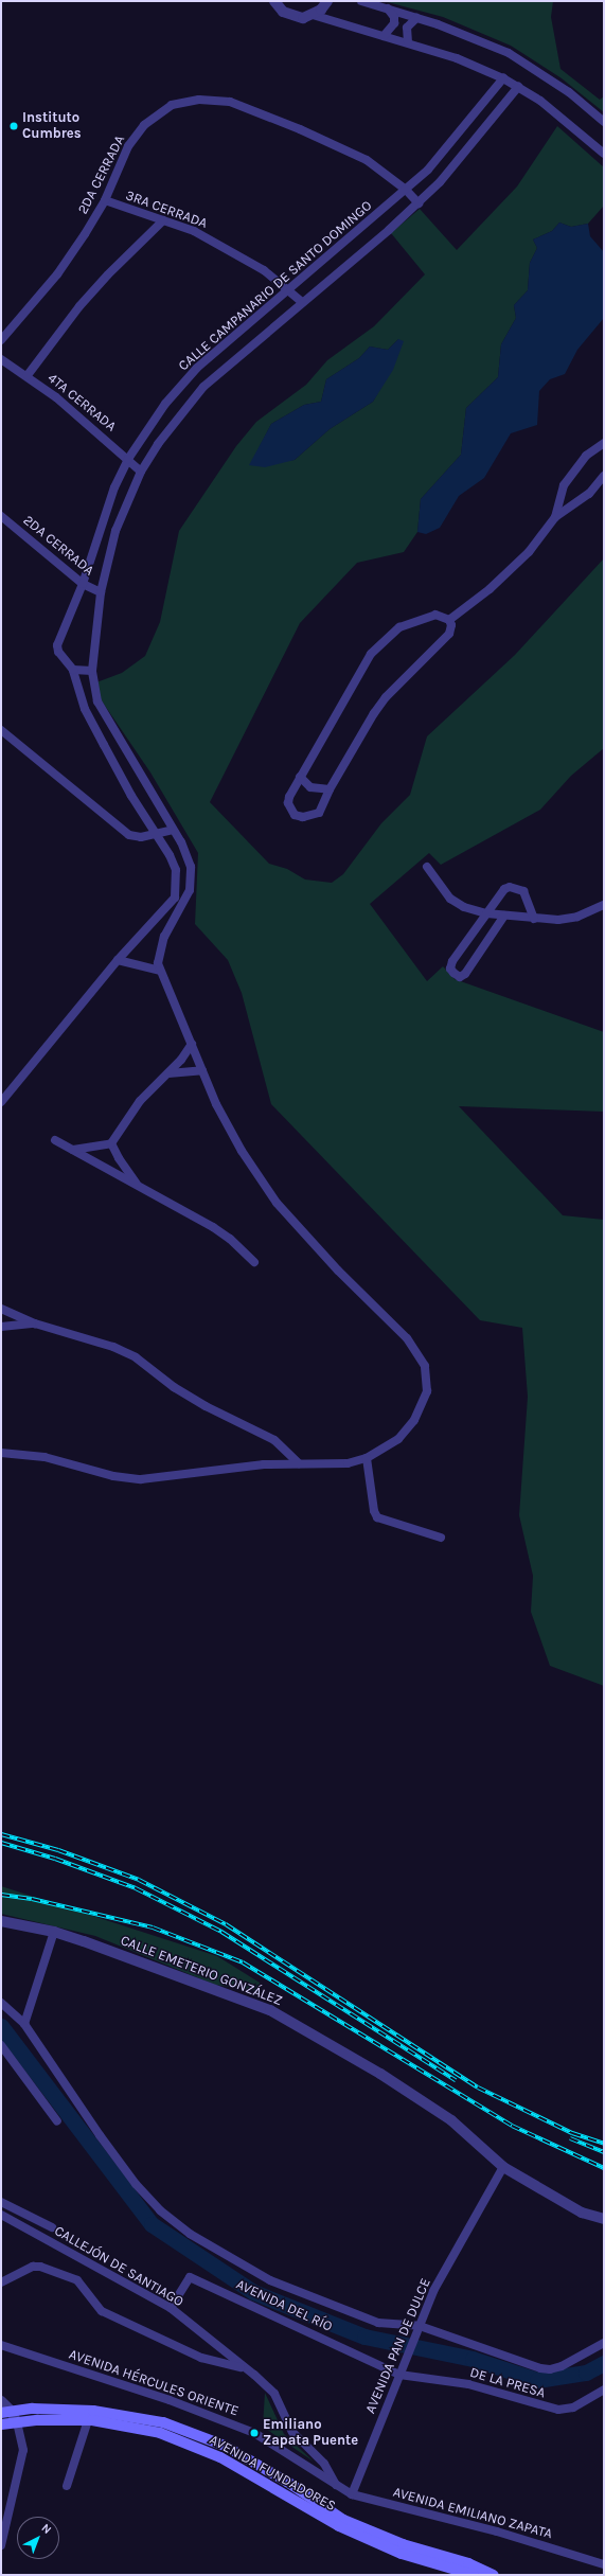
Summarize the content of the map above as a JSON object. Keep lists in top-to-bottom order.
{
  "streets": {
    "main road": ["AVENIDA FUNDADORES"],
    "street": [
      "2DA CERRADA",
      "3RA CERRADA",
      "CALLE CAMPANARIO DE SANTO DOMINGO",
      "4TA CERRADA",
      "CALLE EMETERIO GONZÁLEZ",
      "CALLEJÓN DE SANTIAGO",
      "AVENIDA DEL RÍO",
      "AVENIDA PAN DE DULCE",
      "AVENIDA HÉRCULES ORIENTE",
      "DE LA PRESA",
      "AVENIDA EMILIANO ZAPATA"
    ]
  },
  "crossings": [
    ["2DA CERRADA", "3RA CERRADA"],
    ["2DA CERRADA", "CALLE CAMPANARIO DE SANTO DOMINGO"],
    ["3RA CERRADA", "CALLE CAMPANARIO DE SANTO DOMINGO"],
    ["CALLE CAMPANARIO DE SANTO DOMINGO", "4TA CERRADA"],
    ["CALLE EMETERIO GONZÁLEZ", "AVENIDA PAN DE DULCE"],
    ["CALLEJÓN DE SANTIAGO", "AVENIDA DEL RÍO"],
    ["CALLEJÓN DE SANTIAGO", "AVENIDA HÉRCULES ORIENTE"],
    ["CALLEJÓN DE SANTIAGO", "AVENIDA EMILIANO ZAPATA"],
    ["AVENIDA DEL RÍO", "AVENIDA PAN DE DULCE"],
    ["AVENIDA DEL RÍO", "DE LA PRESA"],
    ["AVENIDA PAN DE DULCE", "DE LA PRESA"],
    ["AVENIDA PAN DE DULCE", "AVENIDA EMILIANO ZAPATA"],
    ["AVENIDA HÉRCULES ORIENTE", "AVENIDA EMILIANO ZAPATA"]
  ],
  "places": ["Instituto Cumbres", "Emiliano Zapata Puente"],
  "north": "top right"
}
